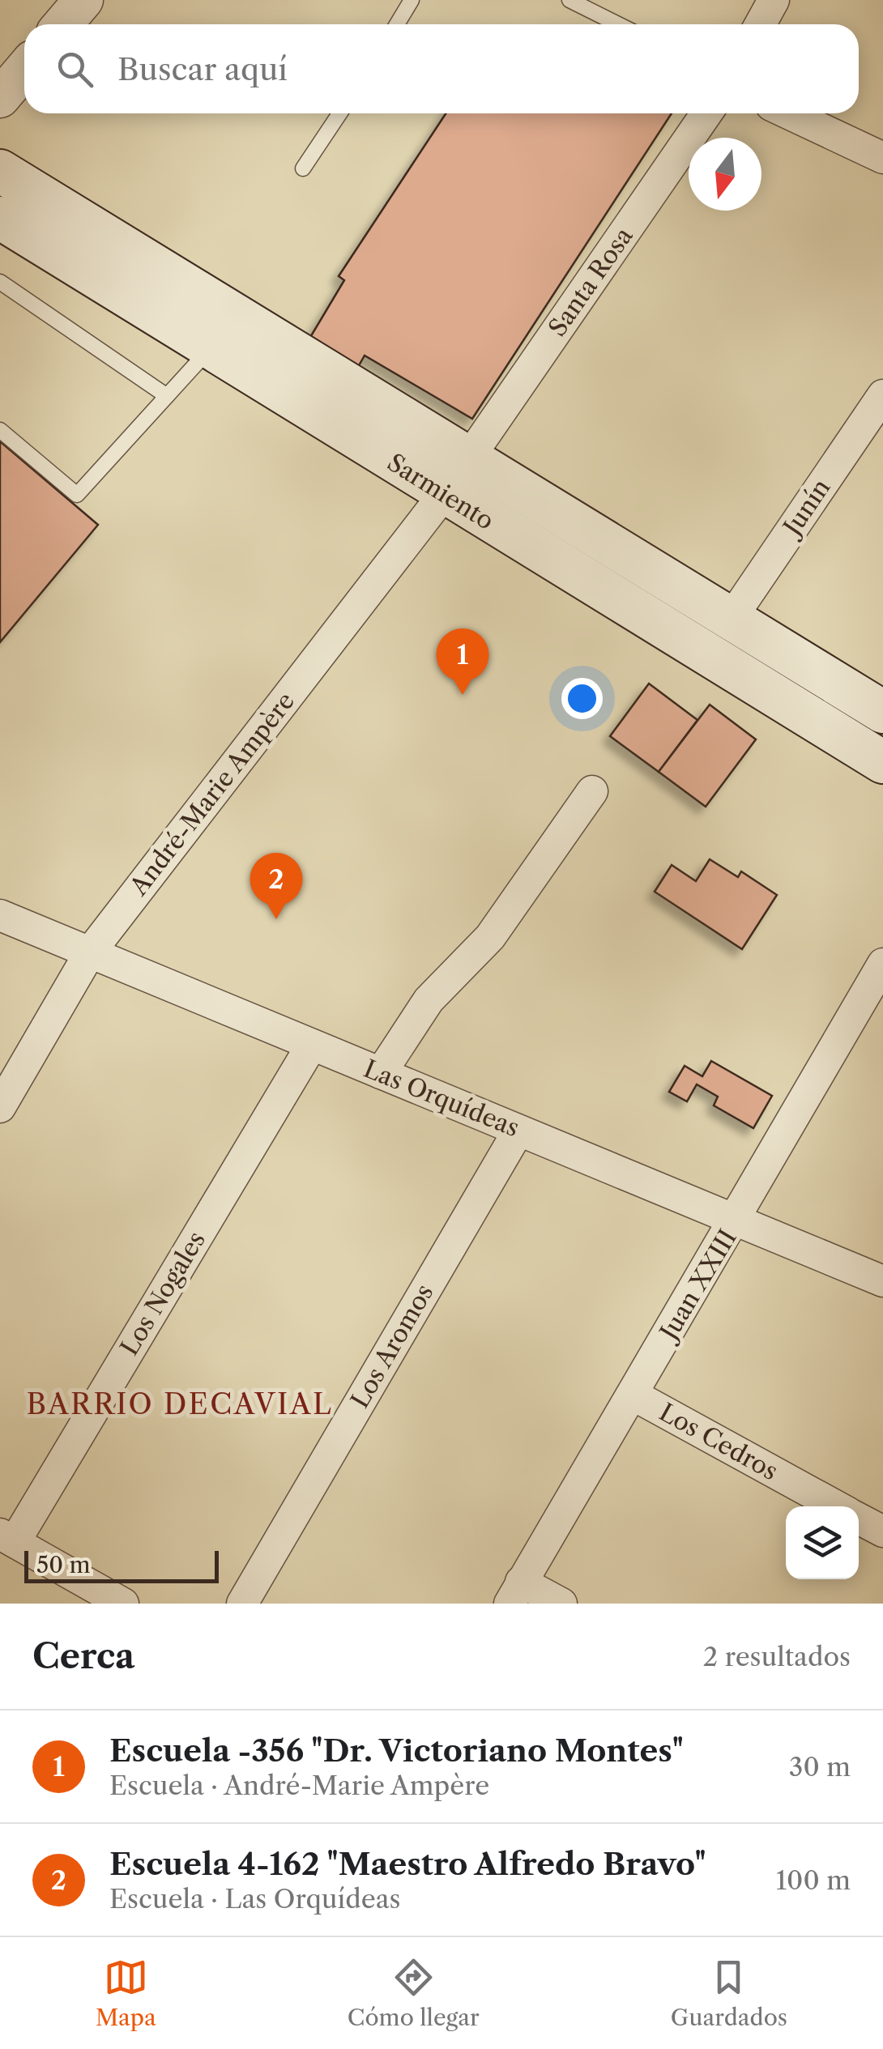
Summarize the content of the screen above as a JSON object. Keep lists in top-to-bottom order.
{
  "streets": {
    "main road": ["Sarmiento"],
    "street": [
      "Santa Rosa",
      "Junín",
      "André-Marie Ampère",
      "Las Orquídeas",
      "Juan XXIII",
      "Los Nogales",
      "Los Aromos",
      "Los Cedros"
    ]
  },
  "crossings": [
    ["Santa Rosa", "Sarmiento"],
    ["Santa Rosa", "André-Marie Ampère"],
    ["Sarmiento", "Junín"],
    ["Sarmiento", "André-Marie Ampère"],
    ["André-Marie Ampère", "Las Orquídeas"],
    ["Las Orquídeas", "Juan XXIII"],
    ["Las Orquídeas", "Los Nogales"],
    ["Las Orquídeas", "Los Aromos"],
    ["Juan XXIII", "Los Cedros"]
  ],
  "districts": ["BARRIO DECAVIAL"],
  "scale_bar": "50 m",
  "north": "bottom",
  "page": {
    "search": "Buscar aquí",
    "pins": ["1", "2"],
    "scale": "50 m",
    "heading": ["Cerca", "2 resultados"],
    "list": [
      {
        "mark": "1",
        "name": "Escuela -356 \"Dr. Victoriano Montes\"",
        "note": "Escuela · André-Marie Ampère",
        "value": "30 m"
      },
      {
        "mark": "2",
        "name": "Escuela 4-162 \"Maestro Alfredo Bravo\"",
        "note": "Escuela · Las Orquídeas",
        "value": "100 m"
      }
    ],
    "nav": ["Mapa", "Cómo llegar", "Guardados"]
  }
}
